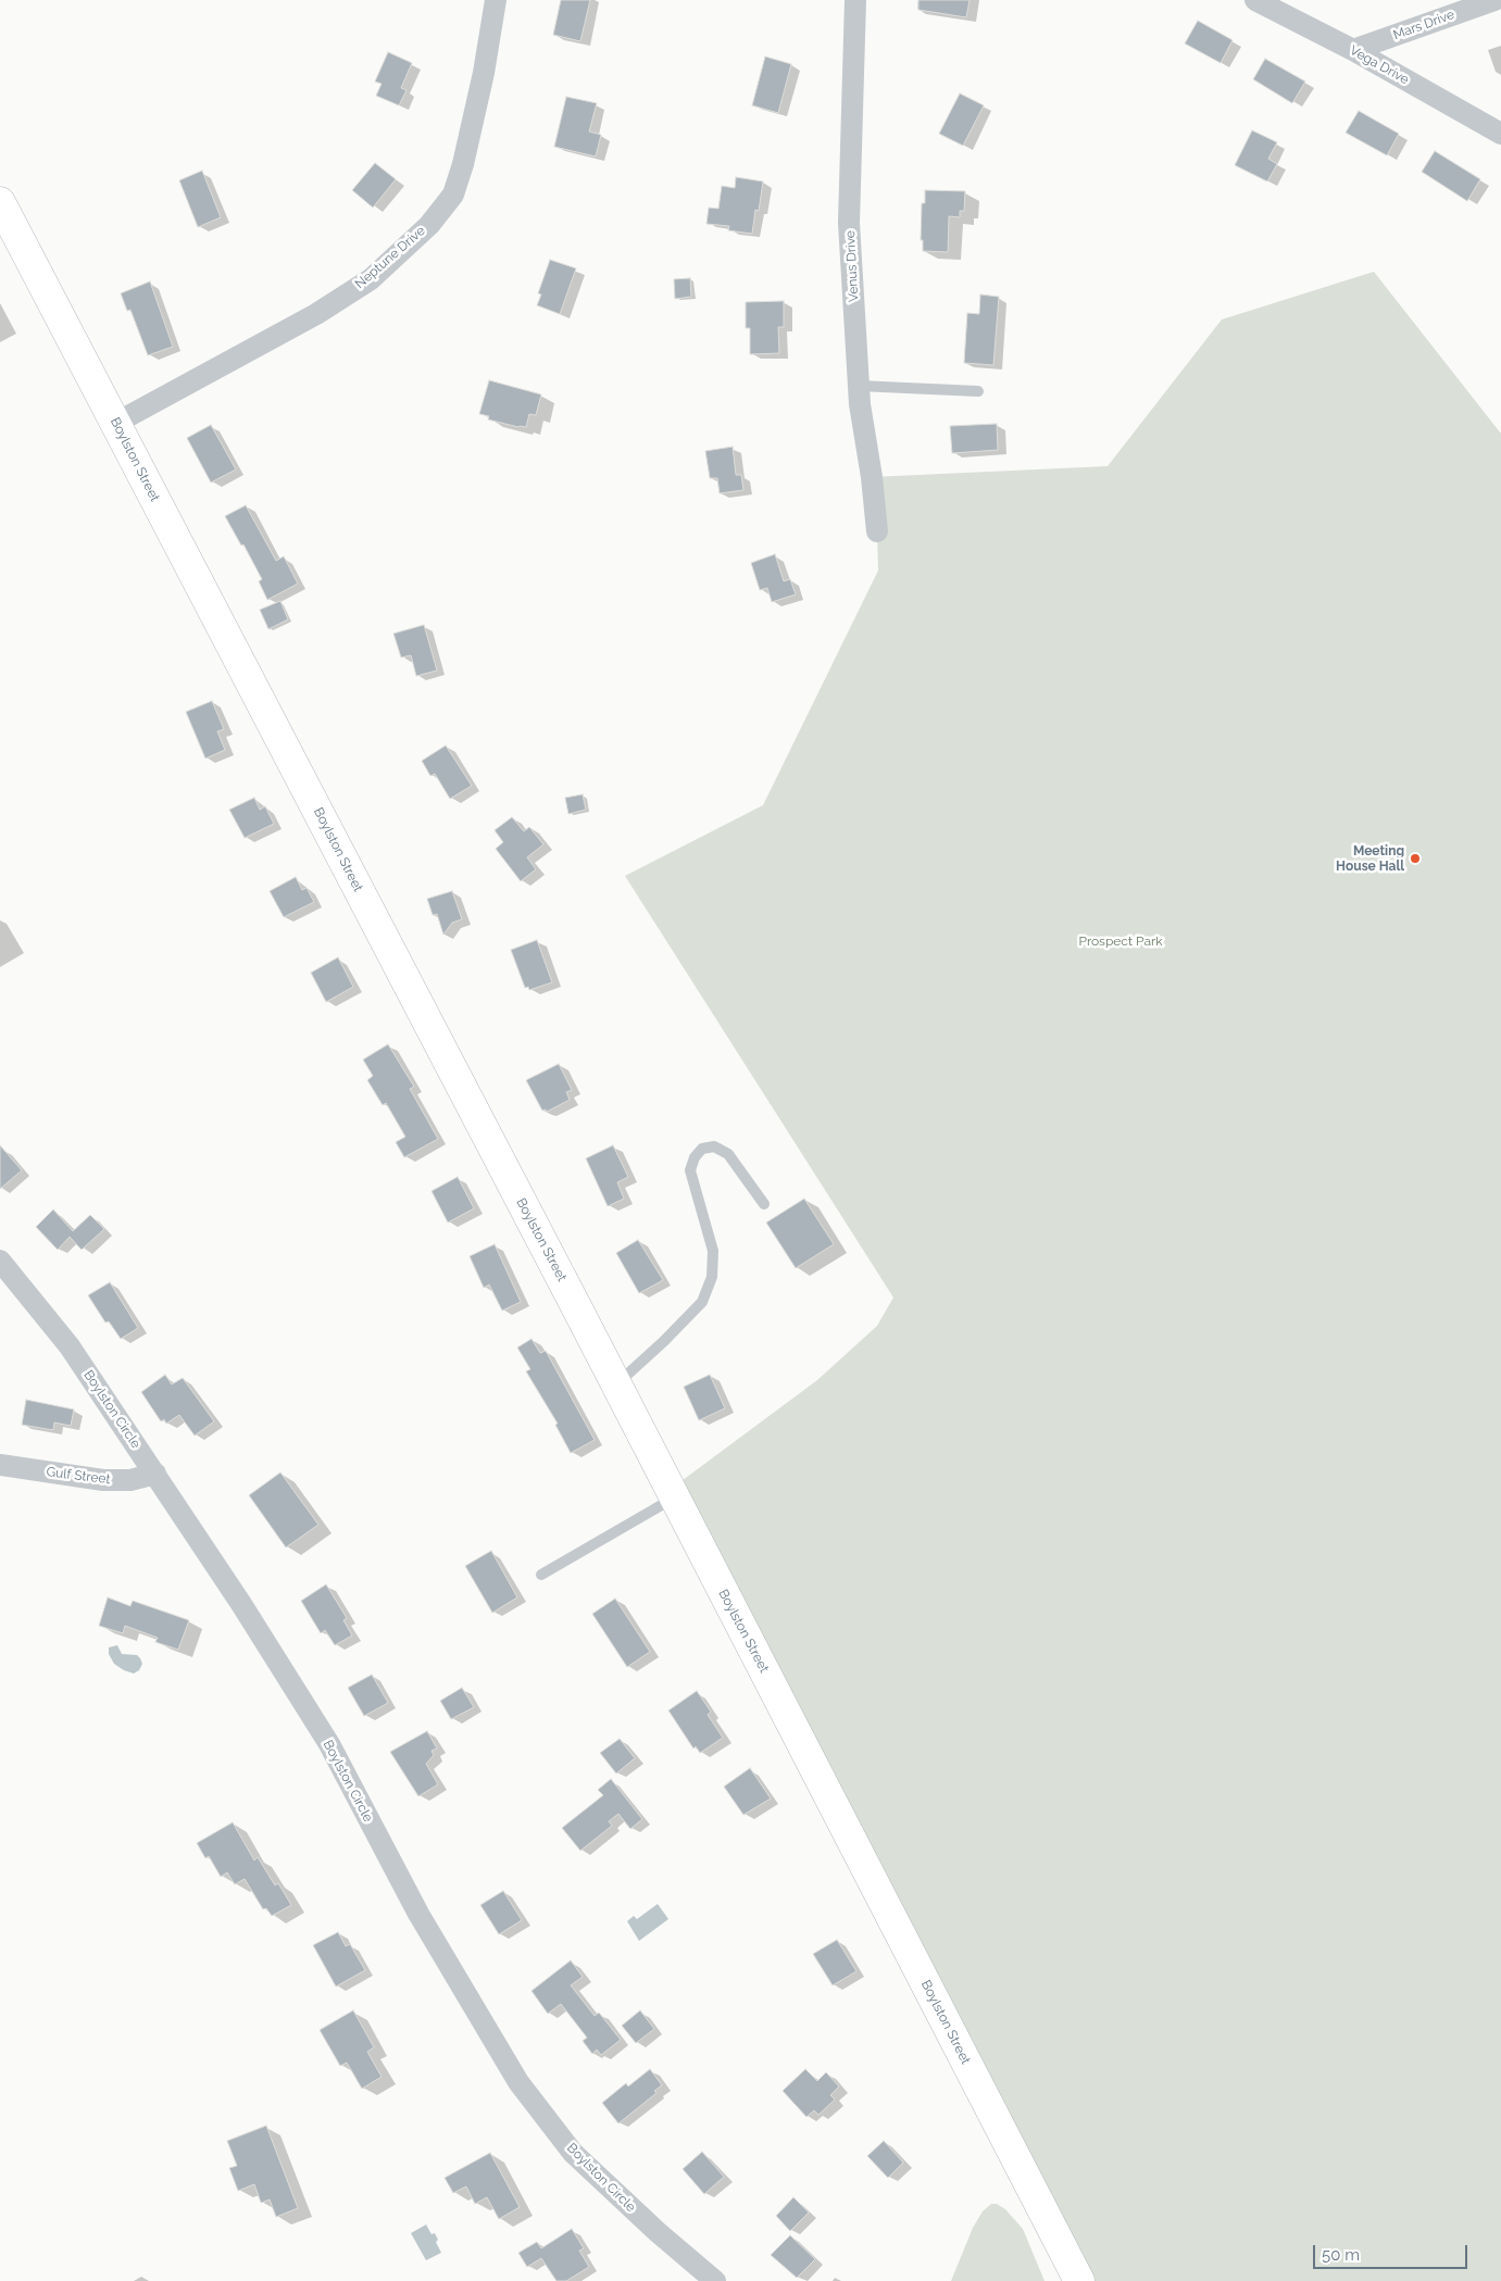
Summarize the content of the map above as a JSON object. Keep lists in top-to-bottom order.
{
  "streets": {
    "main road": ["Boylston Street"],
    "street": [
      "Mars Drive",
      "Vega Drive",
      "Neptune Drive",
      "Venus Drive",
      "Boylston Circle",
      "Gulf Street"
    ]
  },
  "crossings": [
    ["Mars Drive", "Vega Drive"],
    ["Neptune Drive", "Boylston Street"],
    ["Boylston Circle", "Gulf Street"]
  ],
  "parks": ["Prospect Park"],
  "places": ["Meeting House Hall"],
  "scale_bar": "50 m"
}
